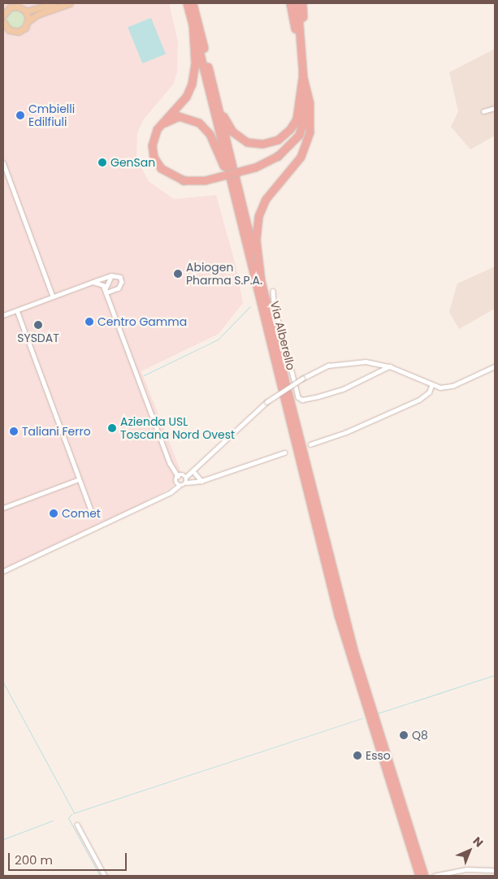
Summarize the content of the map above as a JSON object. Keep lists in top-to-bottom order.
{
  "streets": {
    "street": ["Via Alberello"]
  },
  "places": [
    "Cmbielli Edilfiuli",
    "GenSan",
    "Abiogen Pharma S.P.A.",
    "Centro Gamma",
    "SYSDAT",
    "Azienda USL Toscana Nord Ovest",
    "Taliani Ferro",
    "Comet",
    "Q8",
    "Esso"
  ],
  "scale_bar": "200 m",
  "north": "top right"
}
